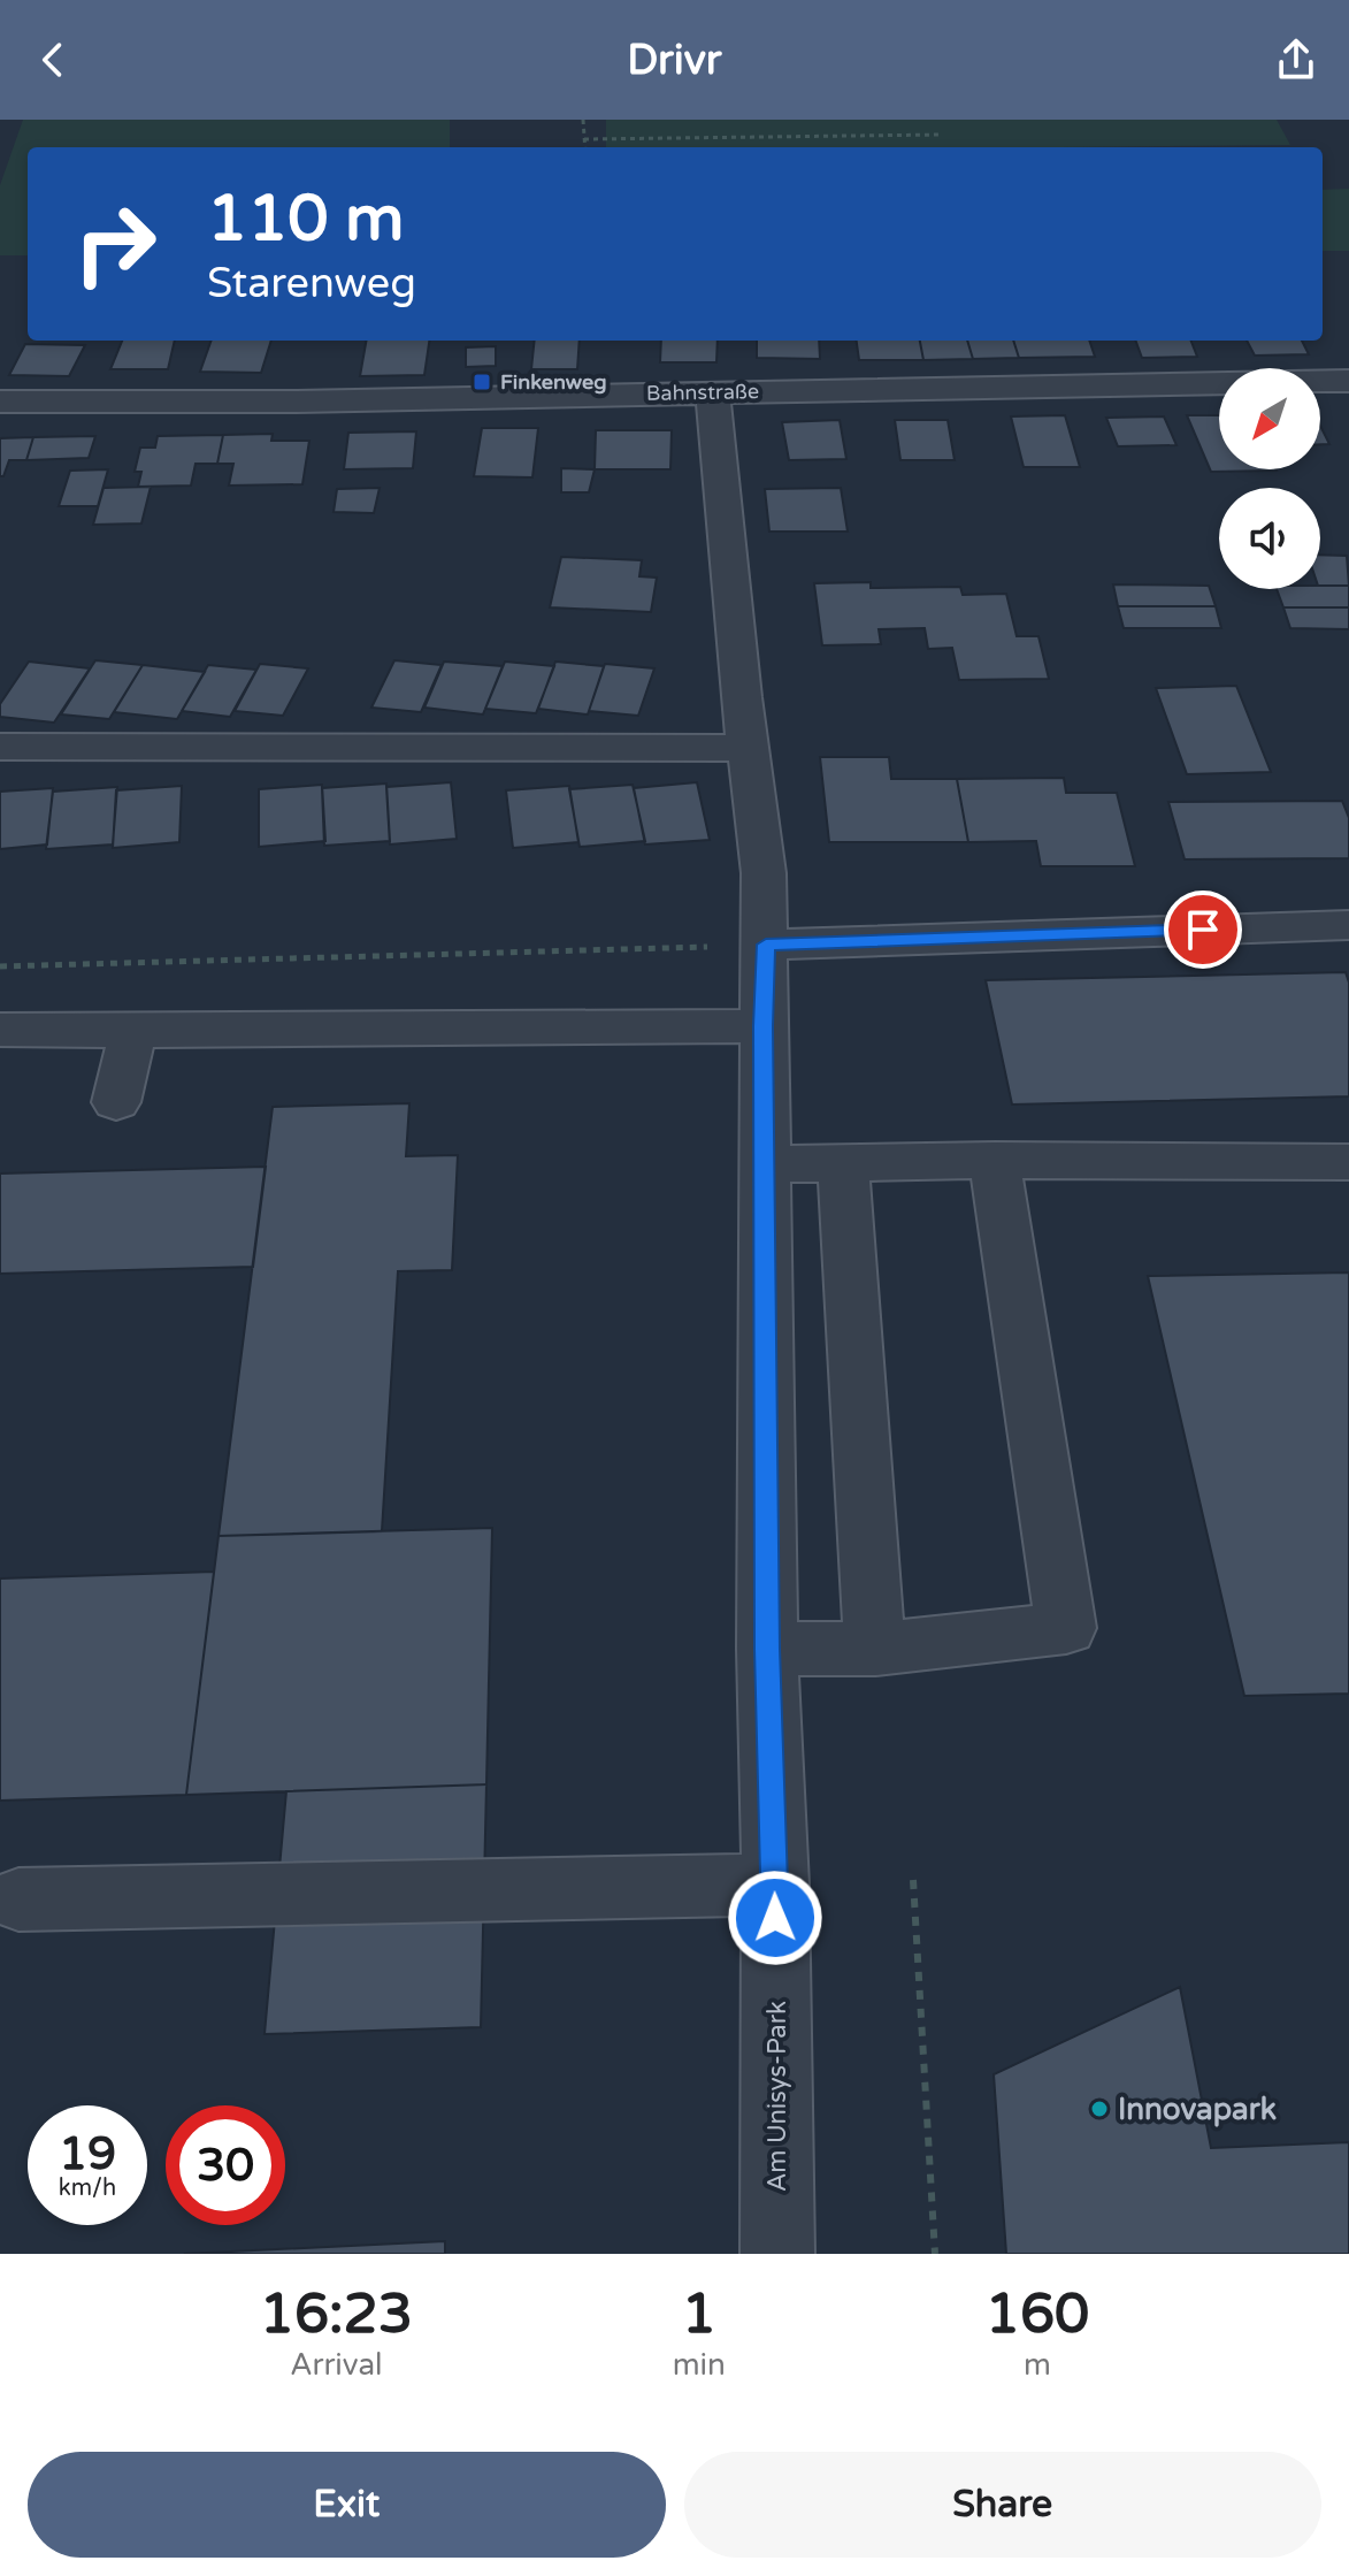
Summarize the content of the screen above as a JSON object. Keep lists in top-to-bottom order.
{
  "streets": {
    "street": ["Bahnstraße", "Am Unisys-Park"]
  },
  "places": {
    "transit": ["Finkenweg"],
    "other": ["Innovapark"]
  },
  "north": "bottom left",
  "page": {
    "header": "Drivr",
    "turn": ["110 m", "Starenweg"],
    "speed": "19 km/h",
    "limit": "30",
    "eta": [
      "16:23",
      "Arrival",
      "1",
      "min",
      "160",
      "m"
    ],
    "buttons": ["Exit", "Share"]
  }
}
